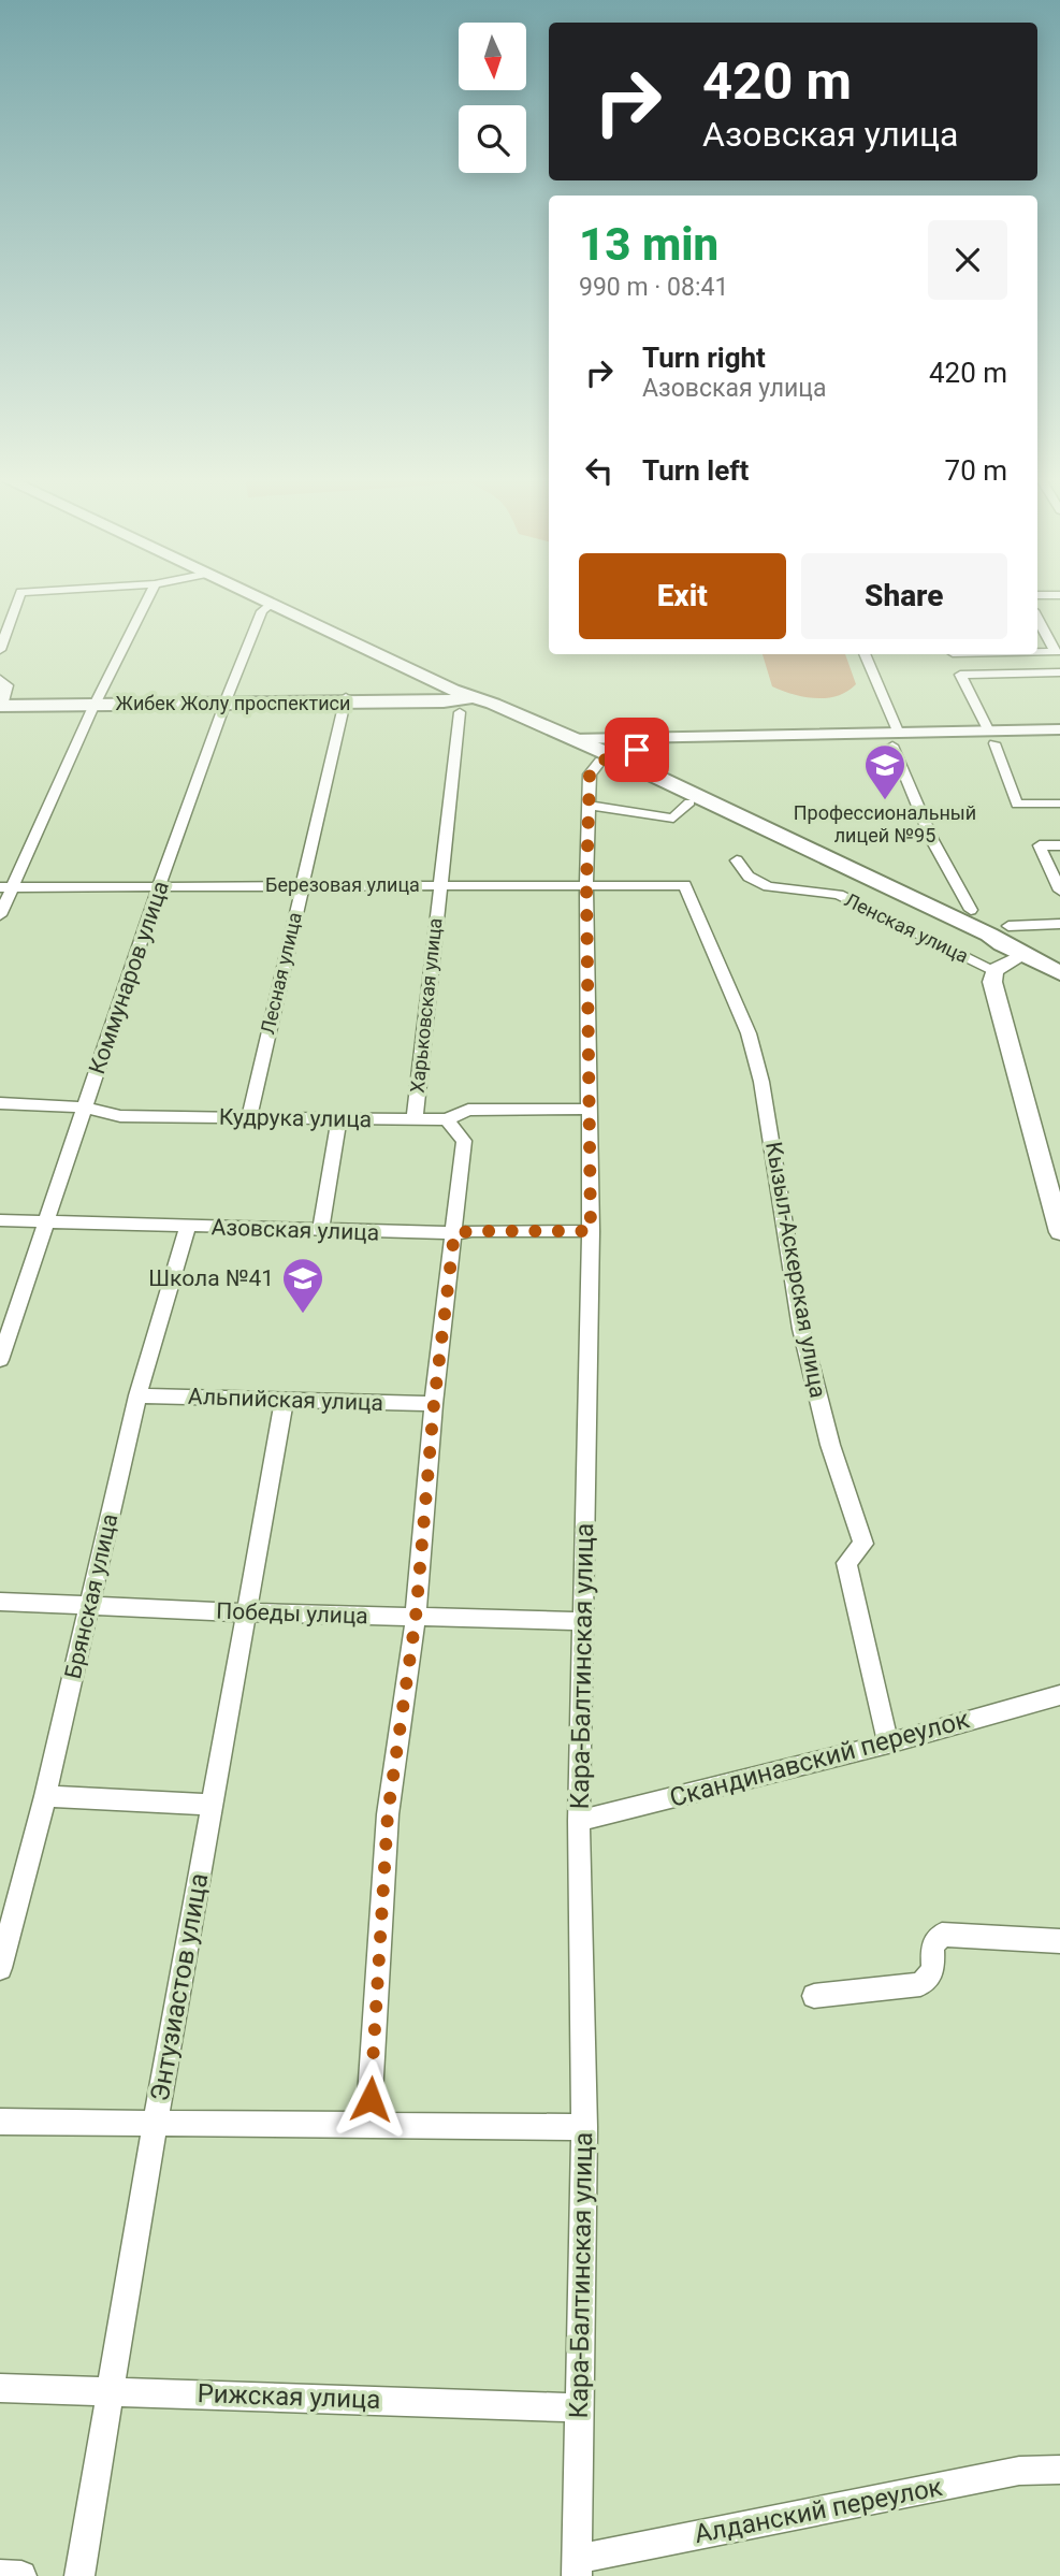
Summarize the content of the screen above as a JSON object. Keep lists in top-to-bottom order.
{
  "streets": {
    "main road": ["Жибек Жолу проспектиси", "Ленская улица"],
    "street": [
      "Березовая улица",
      "Лесная улица",
      "Коммунаров улица",
      "Харьковская улица",
      "Кудрука улица",
      "Азовская улица",
      "Кызыл-Аскерская улица",
      "Альпийская улица",
      "Брянская улица",
      "Победы улица",
      "Кара-Балтинская улица",
      "Скандинавский переулок",
      "Энтузиастов улица",
      "Рижская улица",
      "Алданский переулок"
    ]
  },
  "crossings": [
    ["Жибек Жолу проспектиси", "Лесная улица"],
    ["Жибек Жолу проспектиси", "Коммунаров улица"],
    ["Жибек Жолу проспектиси", "Харьковская улица"],
    ["Березовая улица", "Лесная улица"],
    ["Березовая улица", "Коммунаров улица"],
    ["Березовая улица", "Харьковская улица"],
    ["Березовая улица", "Кызыл-Аскерская улица"],
    ["Березовая улица", "Кара-Балтинская улица"],
    ["Лесная улица", "Кудрука улица"],
    ["Коммунаров улица", "Кудрука улица"],
    ["Коммунаров улица", "Азовская улица"],
    ["Харьковская улица", "Кудрука улица"],
    ["Кудрука улица", "Кара-Балтинская улица"],
    ["Азовская улица", "Брянская улица"],
    ["Азовская улица", "Кара-Балтинская улица"],
    ["Кызыл-Аскерская улица", "Скандинавский переулок"],
    ["Альпийская улица", "Брянская улица"],
    ["Альпийская улица", "Энтузиастов улица"],
    ["Брянская улица", "Победы улица"],
    ["Победы улица", "Кара-Балтинская улица"],
    ["Победы улица", "Энтузиастов улица"],
    ["Кара-Балтинская улица", "Скандинавский переулок"],
    ["Кара-Балтинская улица", "Рижская улица"],
    ["Кара-Балтинская улица", "Алданский переулок"],
    ["Энтузиастов улица", "Рижская улица"]
  ],
  "places": {
    "school or university": ["Профессиональный лицей №95", "Школа №41"]
  },
  "north": "bottom",
  "page": {
    "turn": ["420 m", "Азовская улица"],
    "heading": ["13 min", "990 m · 08:41"],
    "list": [
      {
        "name": "Turn right",
        "note": "Азовская улица",
        "value": "420 m"
      },
      {
        "name": "Turn left",
        "value": "70 m"
      }
    ],
    "buttons": ["Exit", "Share"]
  }
}
